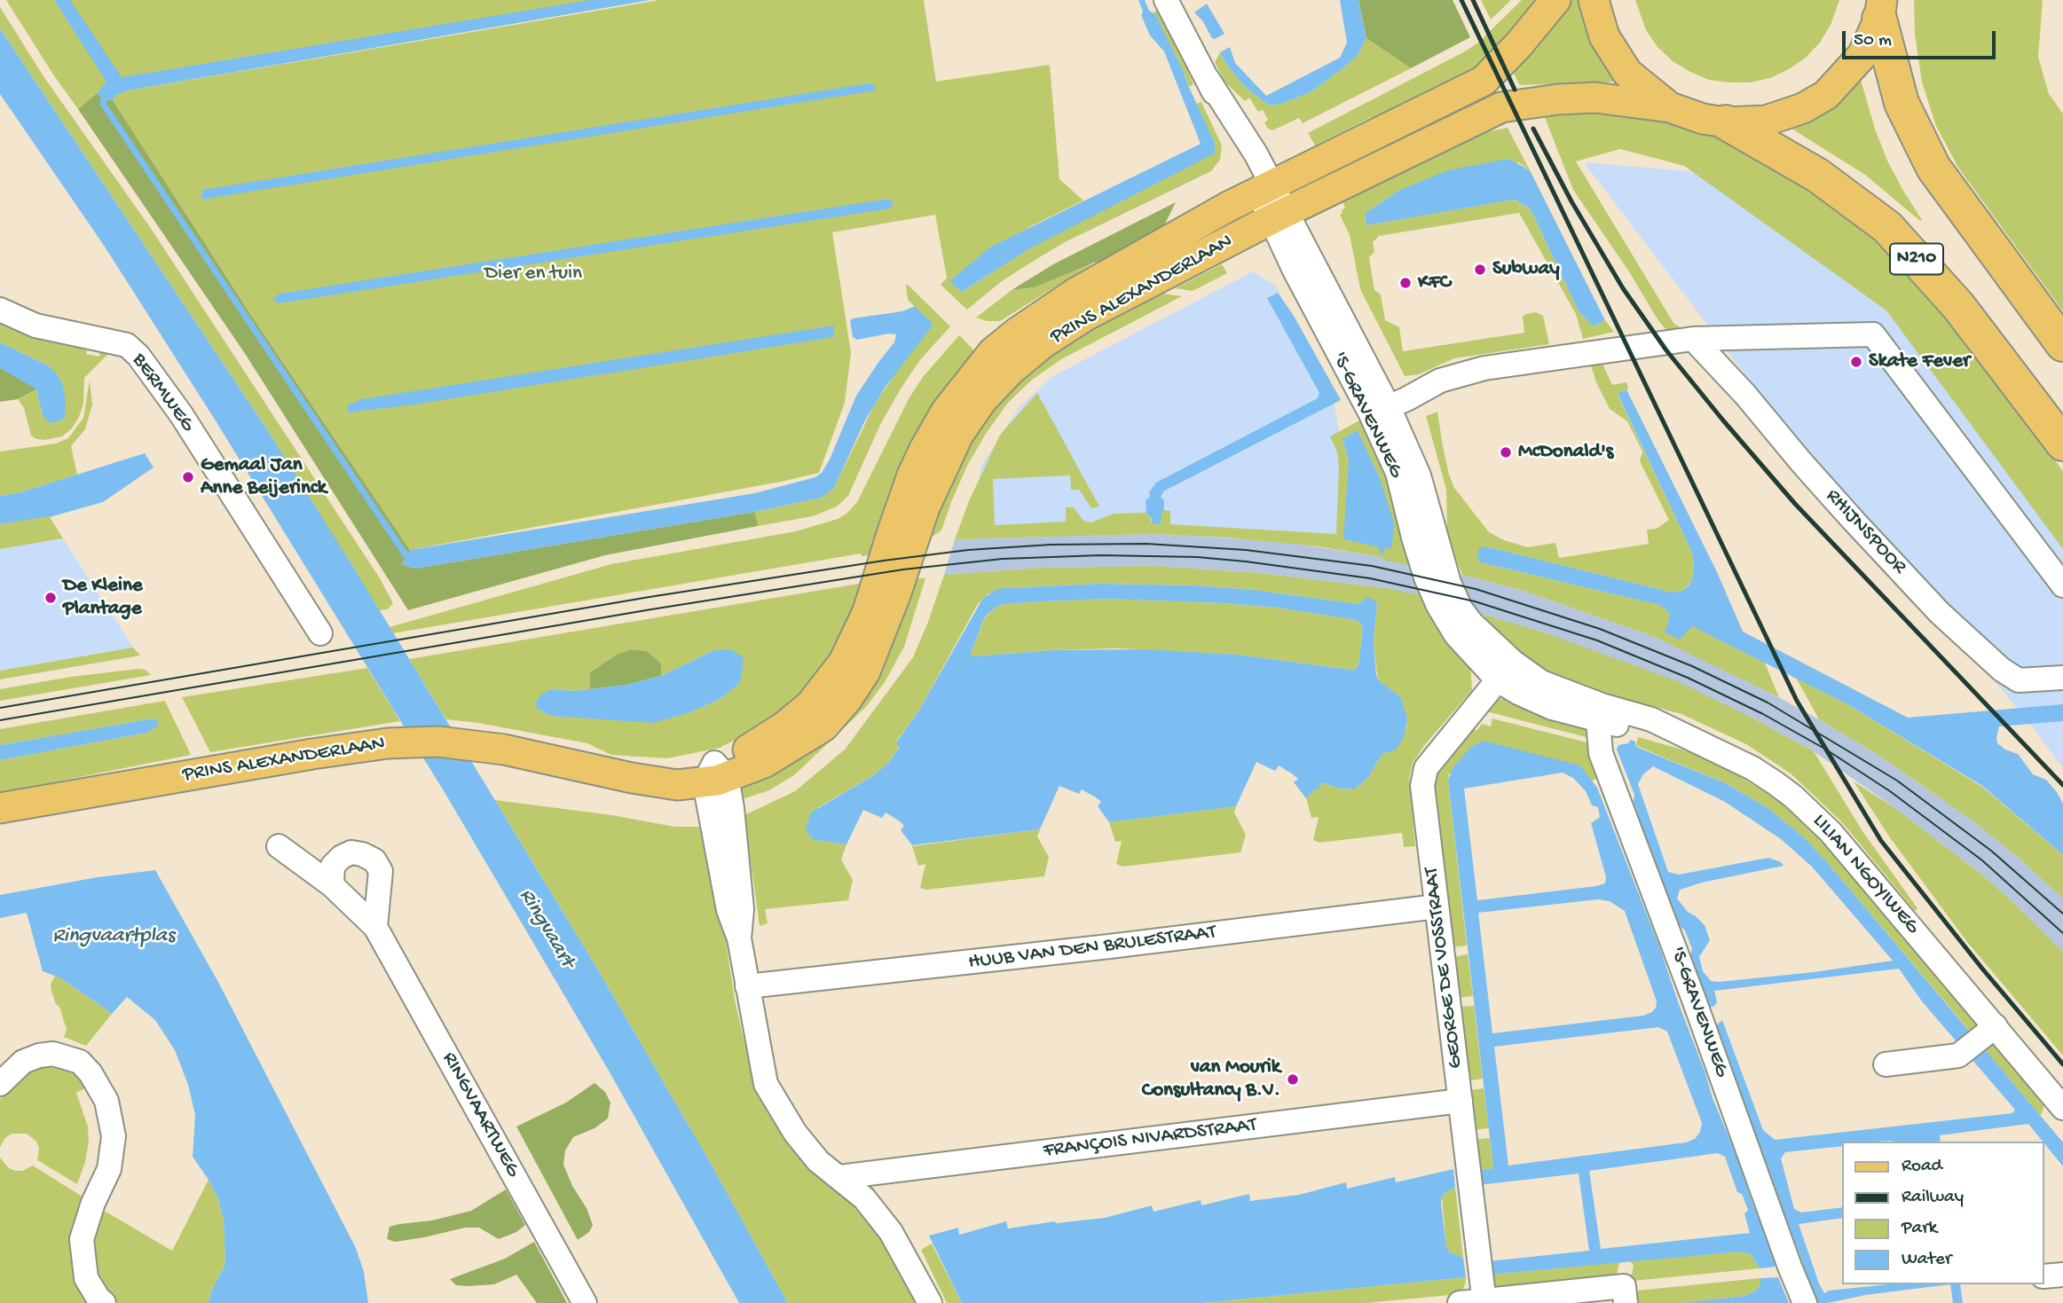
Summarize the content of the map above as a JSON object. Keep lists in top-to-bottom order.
{
  "streets": {
    "highway": ["N210"],
    "main road": ["PRINS ALEXANDERLAAN"],
    "street": [
      "BERMWEG",
      "'S-GRAVENWEG",
      "RHIJNSPOOR",
      "LILIAN NGOYIWEG",
      "HUUB VAN DEN BRULESTRAAT",
      "GEORGE DE VOSSTRAAT",
      "RINGVAARTWEG",
      "FRANÇOIS NIVARDSTRAAT"
    ]
  },
  "crossings": [
    ["N210", "PRINS ALEXANDERLAAN"],
    ["PRINS ALEXANDERLAAN", "'S-GRAVENWEG"],
    ["'S-GRAVENWEG", "LILIAN NGOYIWEG"],
    ["'S-GRAVENWEG", "GEORGE DE VOSSTRAAT"],
    ["HUUB VAN DEN BRULESTRAAT", "GEORGE DE VOSSTRAAT"],
    ["GEORGE DE VOSSTRAAT", "FRANÇOIS NIVARDSTRAAT"]
  ],
  "water": ["Ringvaart", "Ringvaartplas"],
  "parks": ["Dier en tuin"],
  "places": [
    "Subway",
    "KFC",
    "Skate Fever",
    "McDonald's",
    "Gemaal Jan Anne Beijerinck",
    "De Kleine Plantage",
    "van Mourik Consultancy B.V."
  ],
  "legend": [
    "Road",
    "Railway",
    "Park",
    "Water"
  ],
  "scale_bar": "50 m"
}
